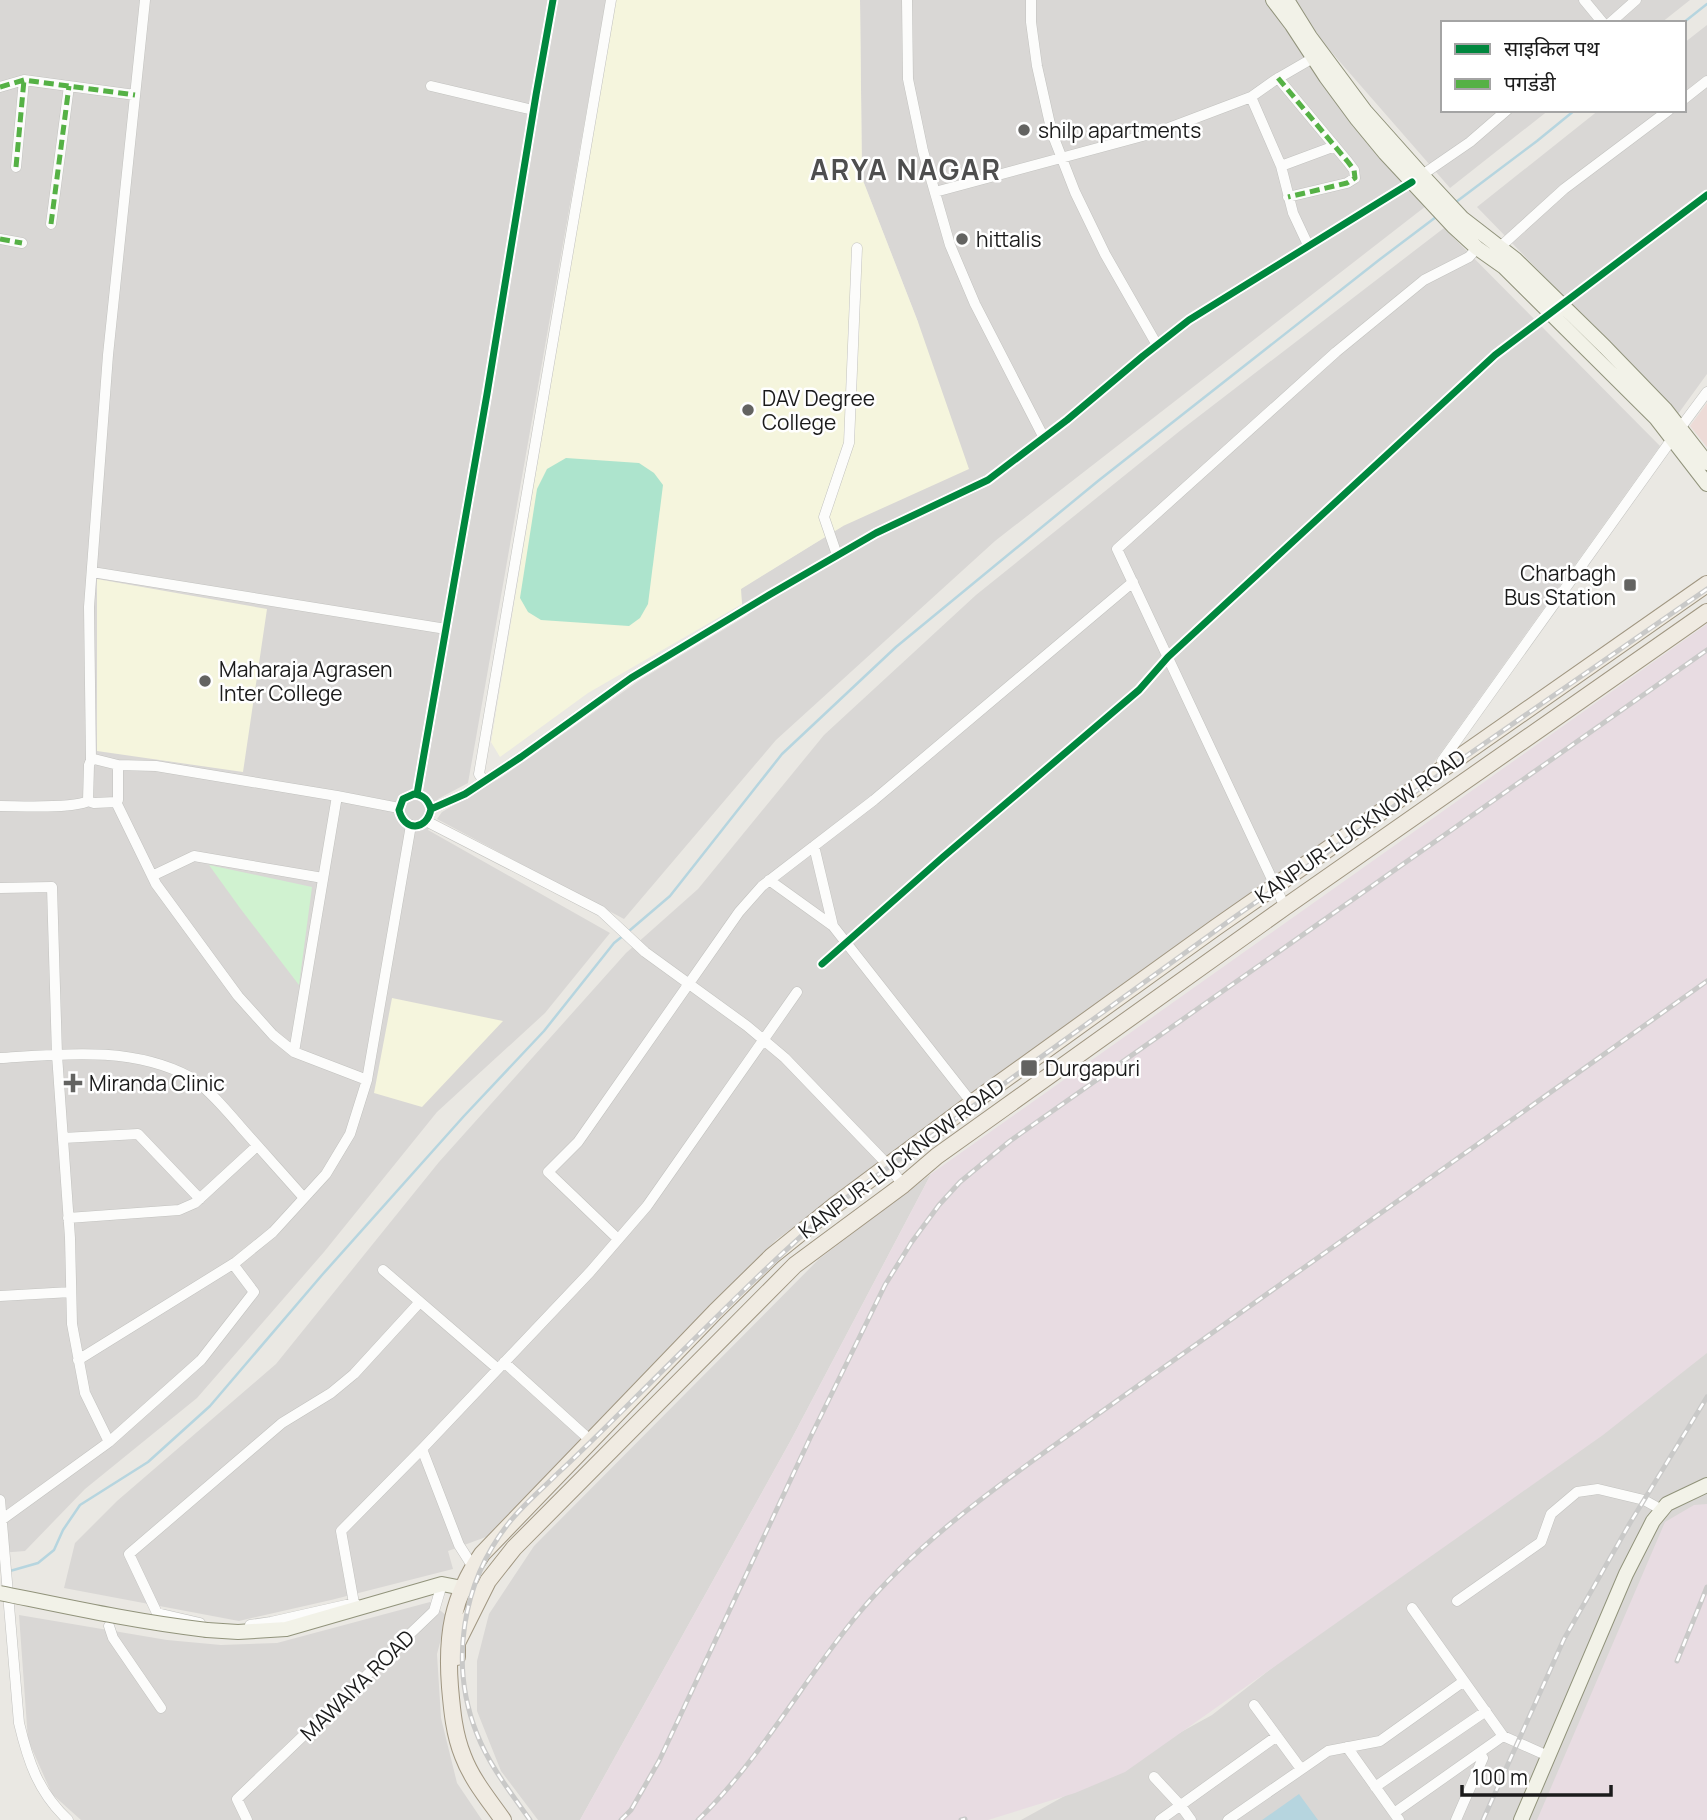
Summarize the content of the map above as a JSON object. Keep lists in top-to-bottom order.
{
  "streets": {
    "main road": ["KANPUR-LUCKNOW ROAD"],
    "street": ["MAWAIYA ROAD"]
  },
  "districts": ["ARYA NAGAR"],
  "places": {
    "other": [
      "shilp apartments",
      "hittalis",
      "DAV Degree College",
      "Maharaja Agrasen Inter College"
    ],
    "transit": ["Charbagh Bus Station", "Durgapuri"],
    "health": ["Miranda Clinic"]
  },
  "legend": ["साइकिल पथ", "पगडंडी"],
  "scale_bar": "100 m"
}
